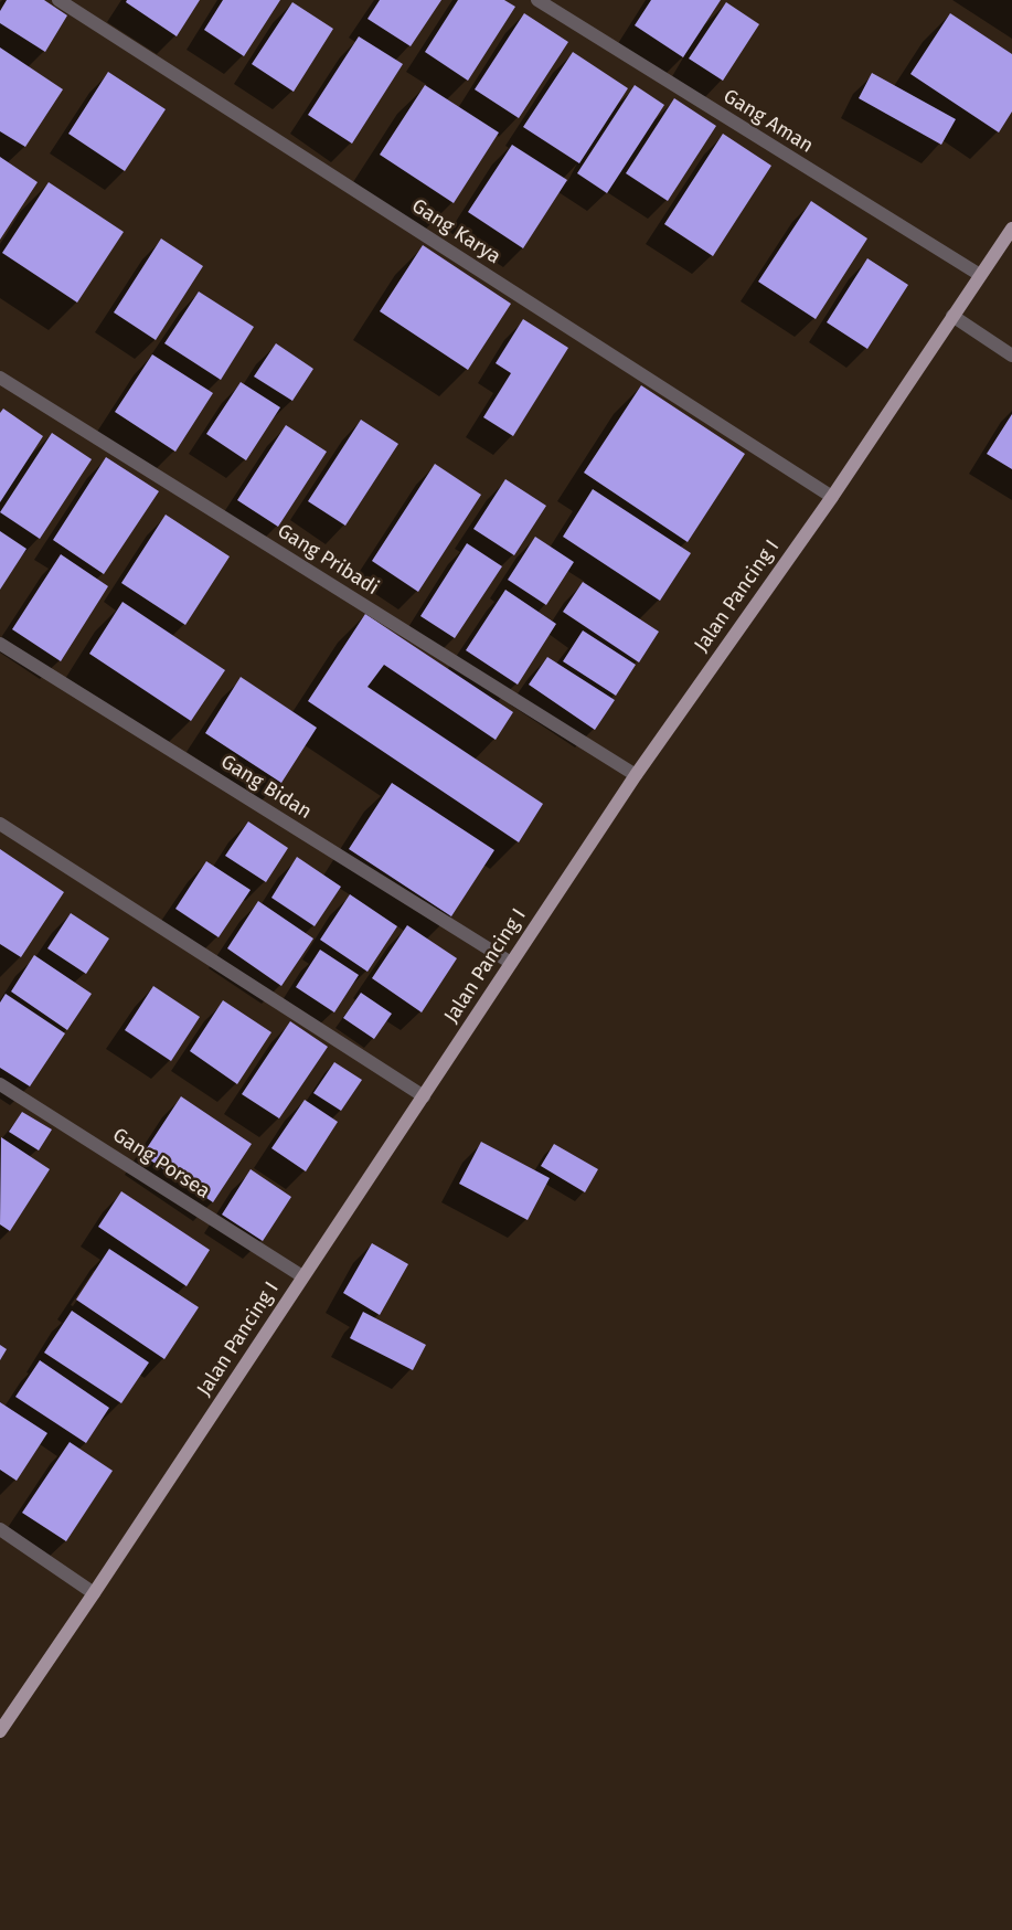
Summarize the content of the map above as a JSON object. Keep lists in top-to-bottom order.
{
  "streets": {
    "main road": ["Jalan Pancing I"],
    "street": [
      "Gang Aman",
      "Gang Karya",
      "Gang Pribadi",
      "Gang Bidan",
      "Gang Porsea"
    ]
  },
  "crossings": [
    ["Gang Aman", "Jalan Pancing I"],
    ["Gang Karya", "Jalan Pancing I"],
    ["Gang Pribadi", "Jalan Pancing I"],
    ["Jalan Pancing I", "Gang Bidan"],
    ["Jalan Pancing I", "Gang Porsea"]
  ]
}
